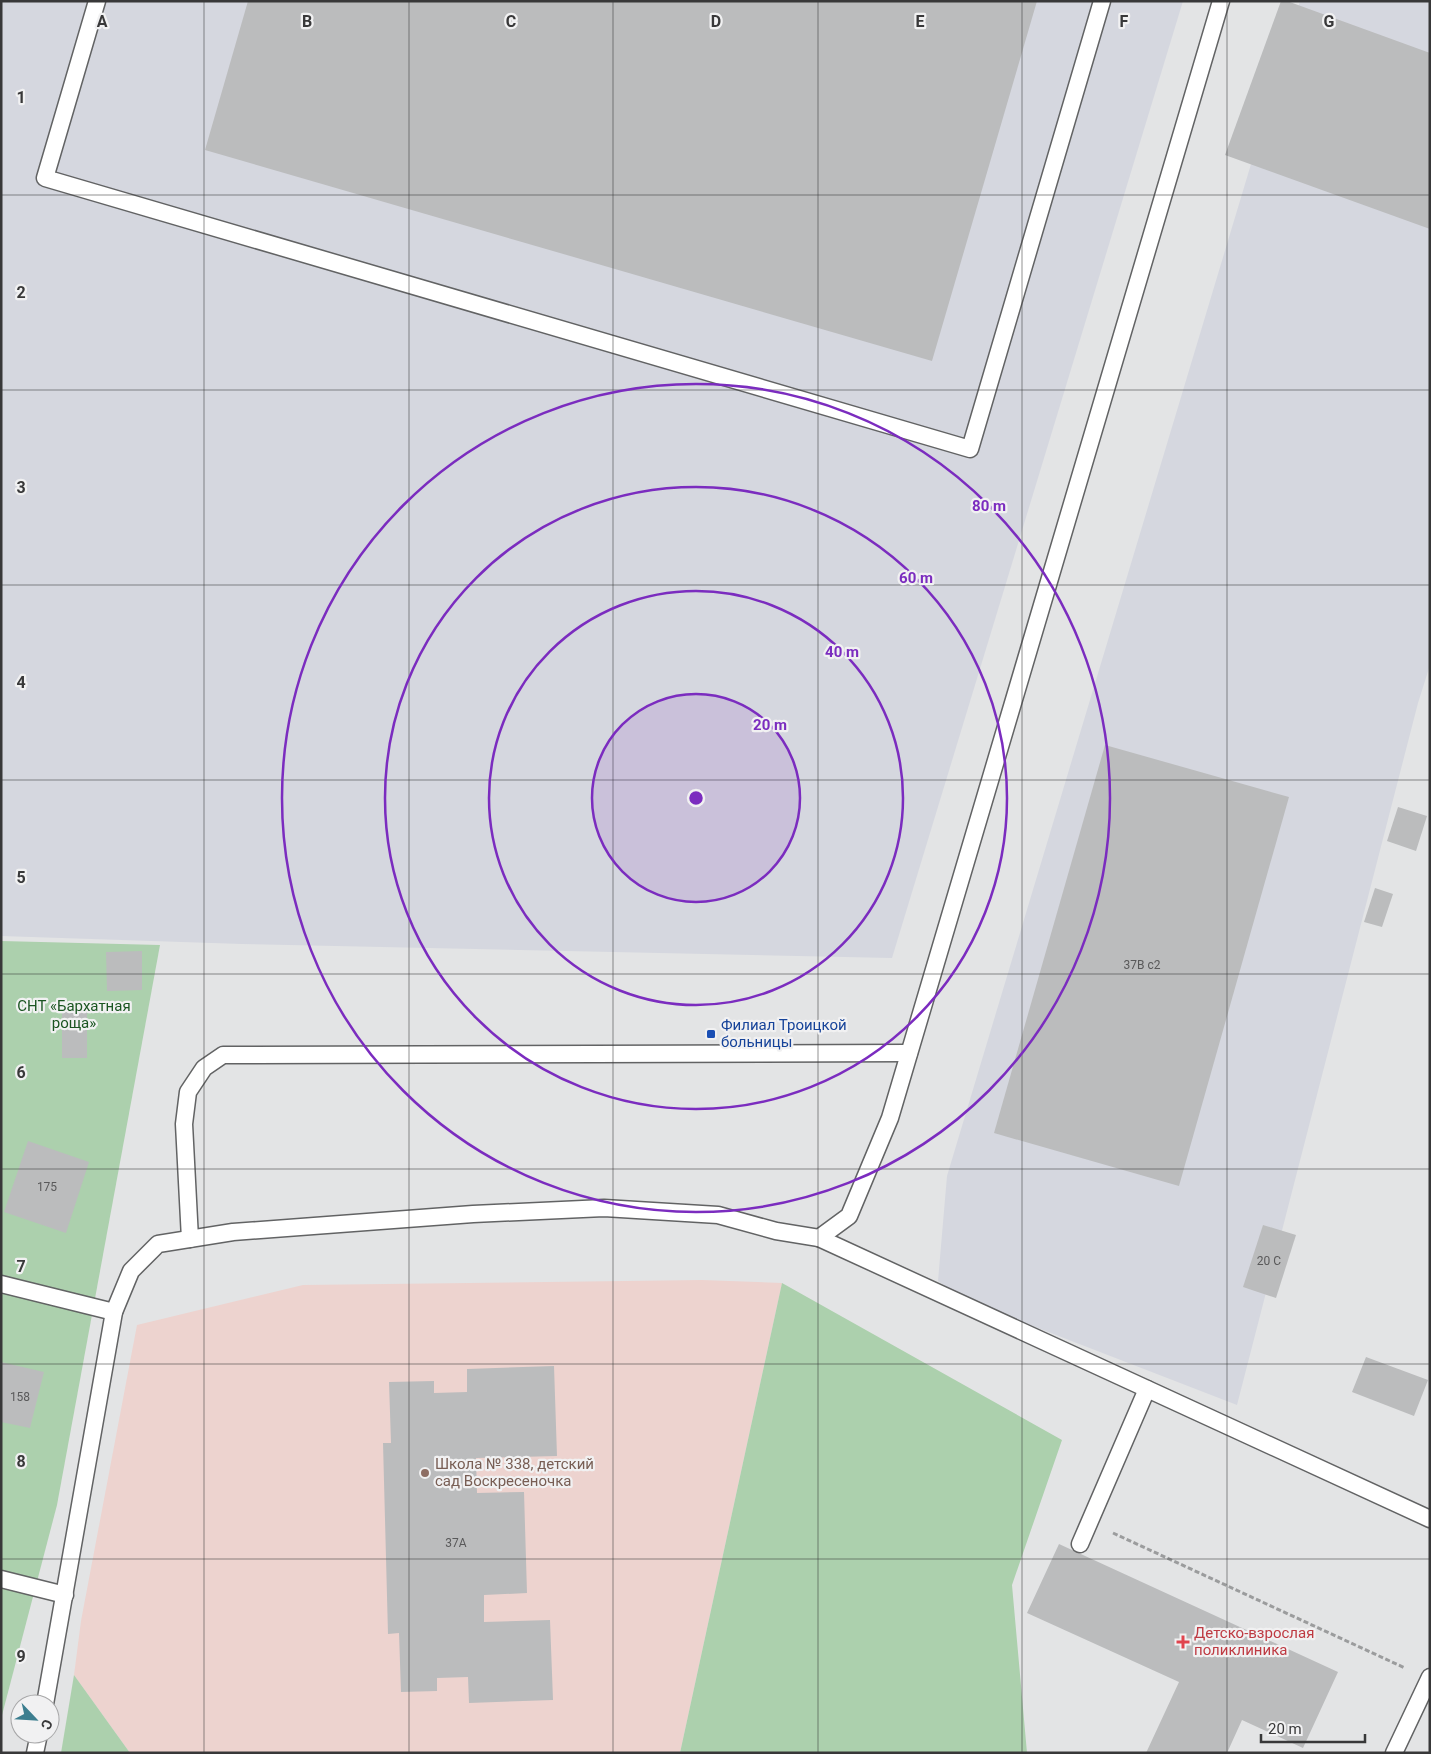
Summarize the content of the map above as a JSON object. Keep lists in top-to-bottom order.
{
  "parks": ["СНТ «Бархатная роща»"],
  "places": {
    "transit": ["Филиал Троицкой больницы"],
    "other": ["Школа № 338, детский сад Воскресеночка"],
    "health": ["Детско-взрослая поликлиника"]
  },
  "house_numbers": [
    "37В с2",
    "175",
    "20 С",
    "158",
    "37А"
  ],
  "scale_bar": "20 m",
  "north": "bottom right",
  "grid": {
    "columns": [
      "A",
      "B",
      "C",
      "D",
      "E",
      "F",
      "G"
    ],
    "rows": [
      "1",
      "2",
      "3",
      "4",
      "5",
      "6",
      "7",
      "8",
      "9"
    ]
  },
  "rings": [
    "80 m",
    "60 m",
    "40 m",
    "20 m"
  ]
}
